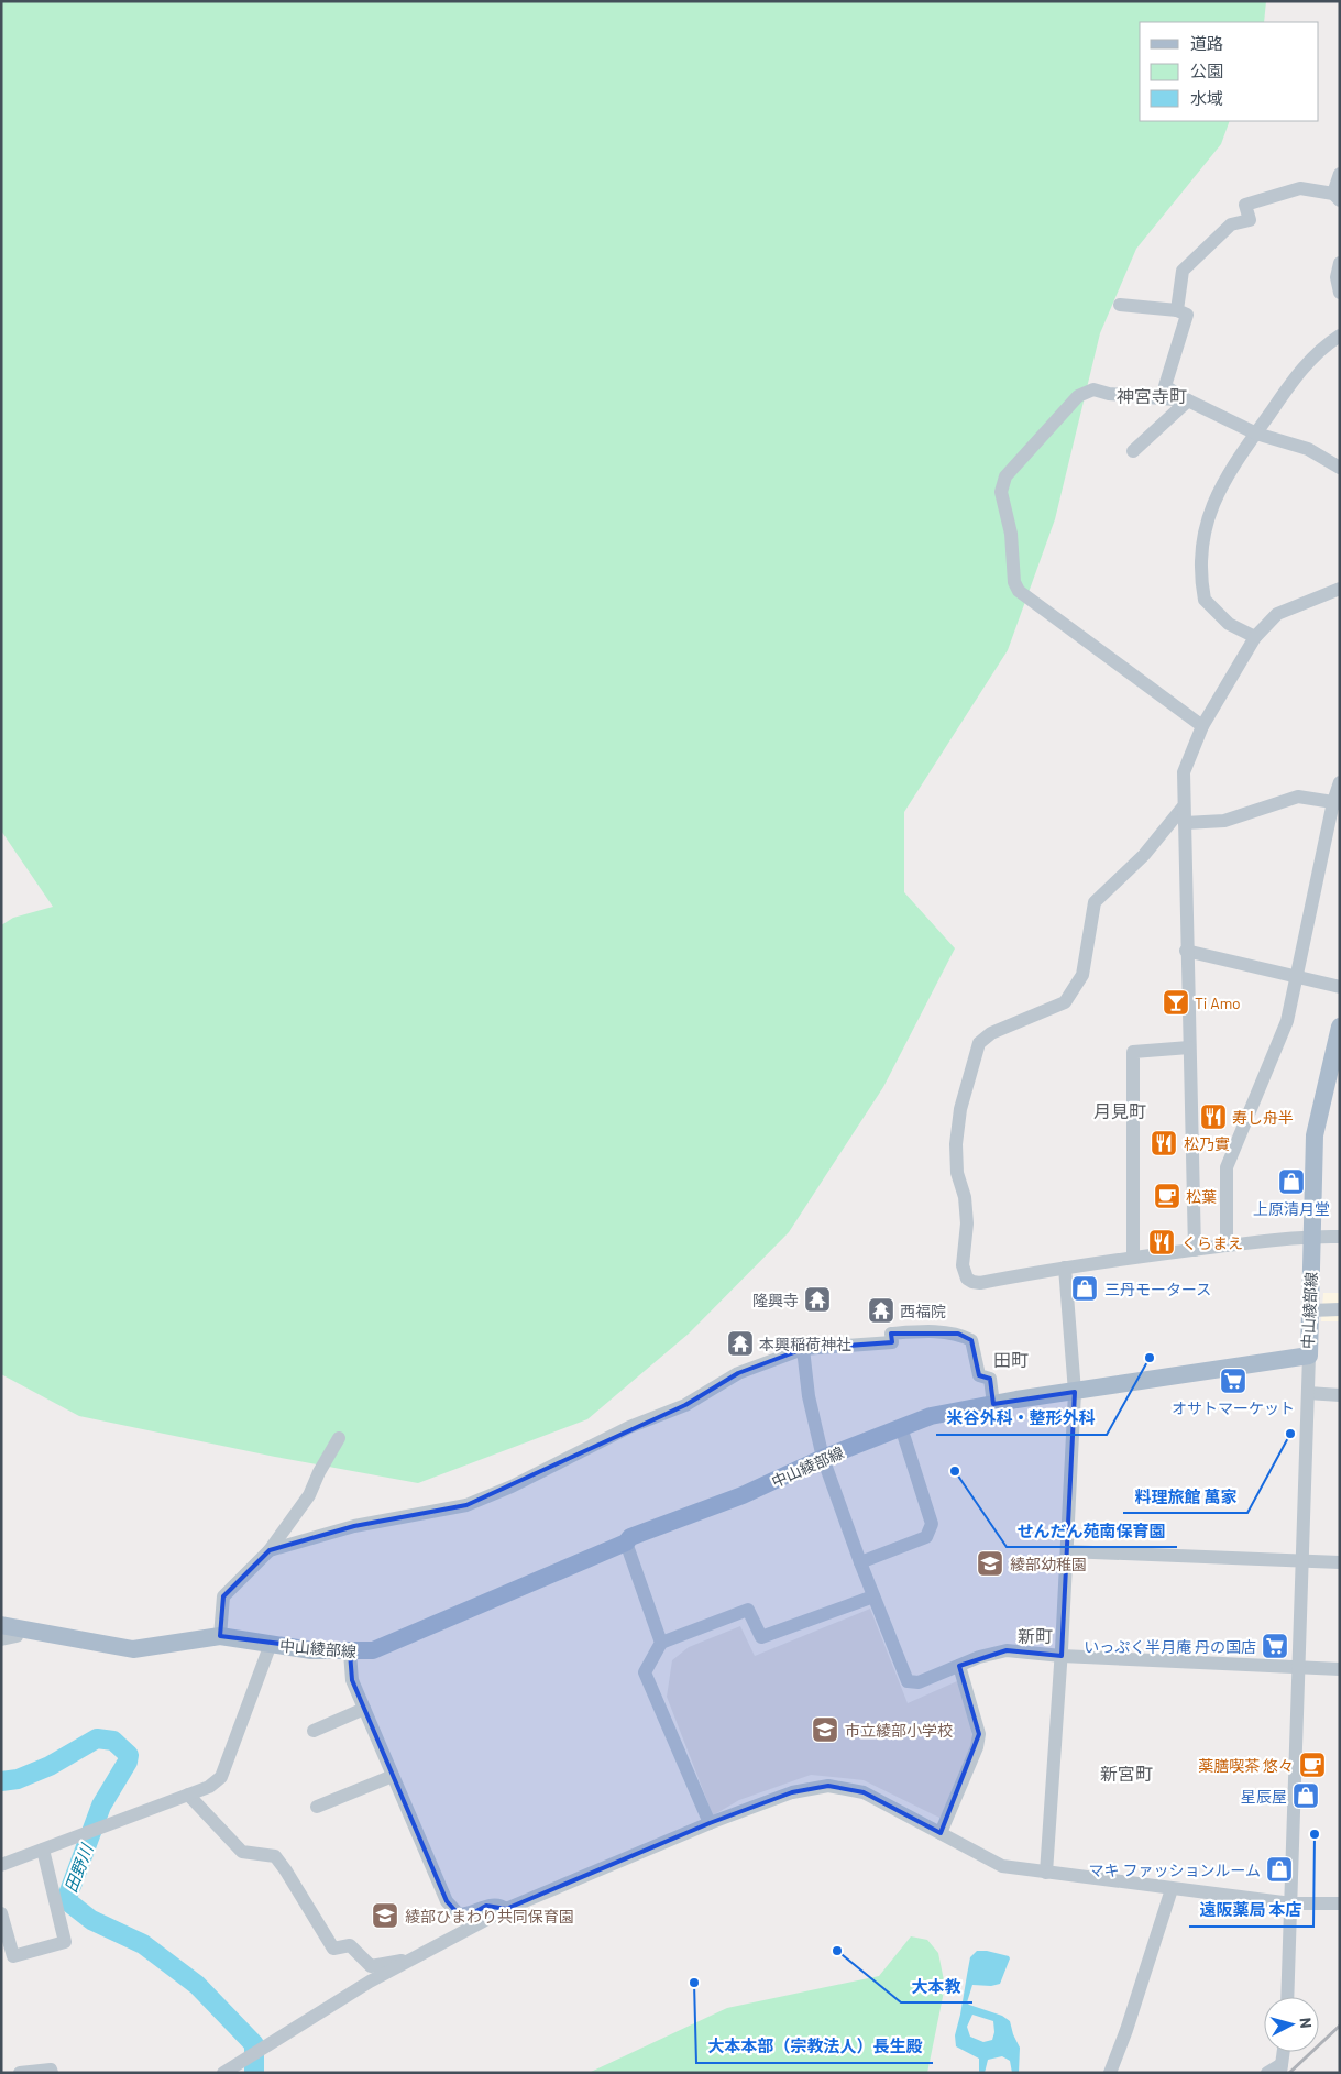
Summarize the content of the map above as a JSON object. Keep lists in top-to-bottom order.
{
  "streets": {
    "main road": ["中山綾部線"]
  },
  "districts": [
    "神宮寺町",
    "月見町",
    "田町",
    "新町",
    "新宮町"
  ],
  "water": ["田野川"],
  "places": {
    "bar": ["Ti Amo"],
    "restaurant": ["寿し舟半", "松乃實", "くらまえ"],
    "shop": [
      "上原清月堂",
      "三丹モータース",
      "星辰屋",
      "マキ ファッションルーム"
    ],
    "cafe": ["松葉", "薬膳喫茶 悠々"],
    "temple": ["隆興寺", "西福院", "本興稲荷神社"],
    "other": [
      "米谷外科・整形外科",
      "料理旅館 萬家",
      "せんだん苑南保育園",
      "遠阪薬局 本店",
      "大本教",
      "大本本部（宗教法人）長生殿"
    ],
    "supermarket": ["オサトマーケット", "いっぷく半月庵 丹の国店"],
    "school or university": ["綾部幼稚園", "市立綾部小学校", "綾部ひまわり共同保育園"]
  },
  "legend": ["道路", "公園", "水域"],
  "north": "right"
}
